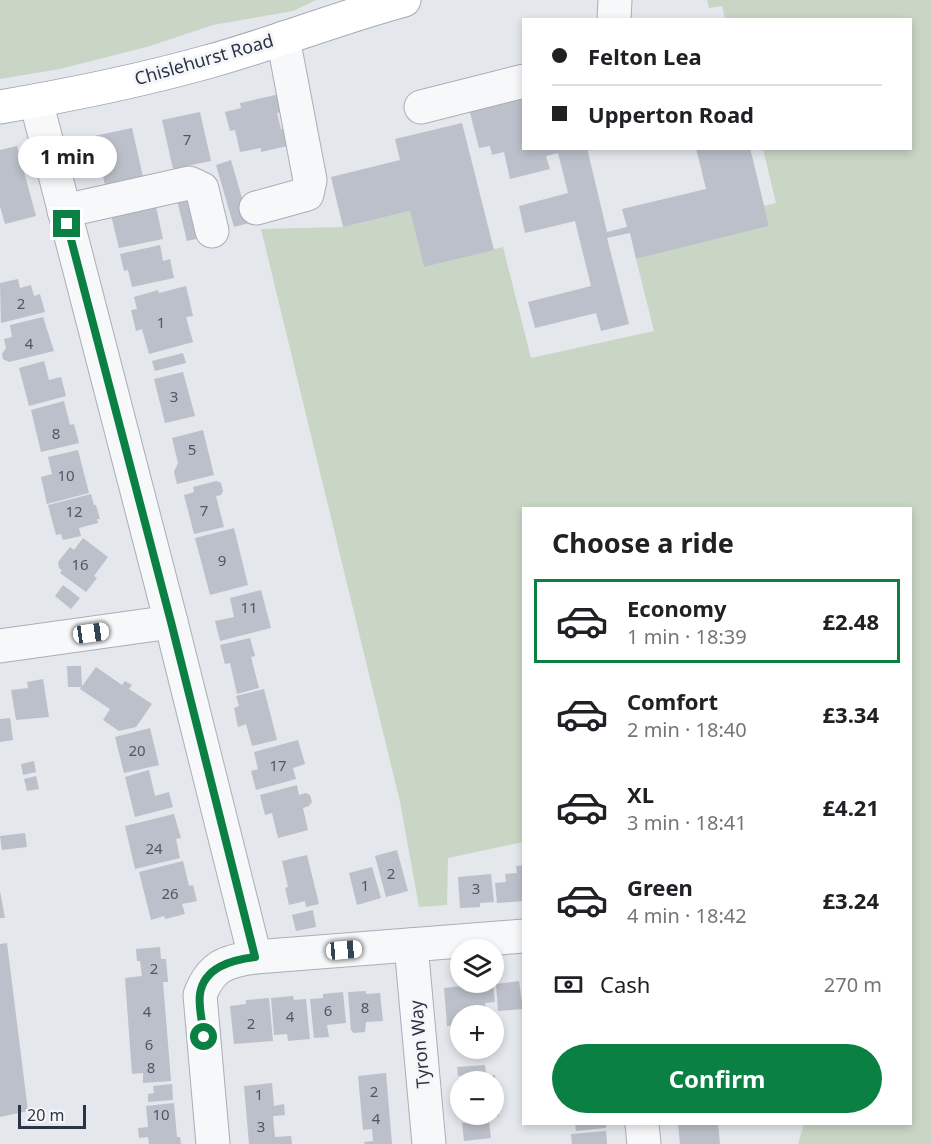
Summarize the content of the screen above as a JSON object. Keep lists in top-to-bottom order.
{
  "streets": {
    "main road": ["Chislehurst Road"],
    "street": ["Tyron Way"]
  },
  "house_numbers": [
    "7",
    "2",
    "1",
    "4",
    "3",
    "8",
    "5",
    "10",
    "7",
    "12",
    "9",
    "16",
    "11",
    "20",
    "17",
    "24",
    "2",
    "1",
    "3",
    "26",
    "2",
    "8",
    "6",
    "4",
    "4",
    "2",
    "6",
    "8",
    "2",
    "1",
    "10",
    "4",
    "3"
  ],
  "scale_bar": "20 m",
  "page": {
    "banner": ["Felton Lea", "Upperton Road"],
    "bubble": "1 min",
    "heading": "Choose a ride",
    "list": [
      {
        "name": "Economy",
        "note": "1 min · 18:39",
        "value": "£2.48"
      },
      {
        "name": "Comfort",
        "note": "2 min · 18:40",
        "value": "£3.34"
      },
      {
        "name": "XL",
        "note": "3 min · 18:41",
        "value": "£4.21"
      },
      {
        "name": "Green",
        "note": "4 min · 18:42",
        "value": "£3.24"
      }
    ],
    "map_buttons": ["+", "−"],
    "pay": ["Cash", "270 m"],
    "buttons": "Confirm",
    "scale": "20 m"
  }
}
